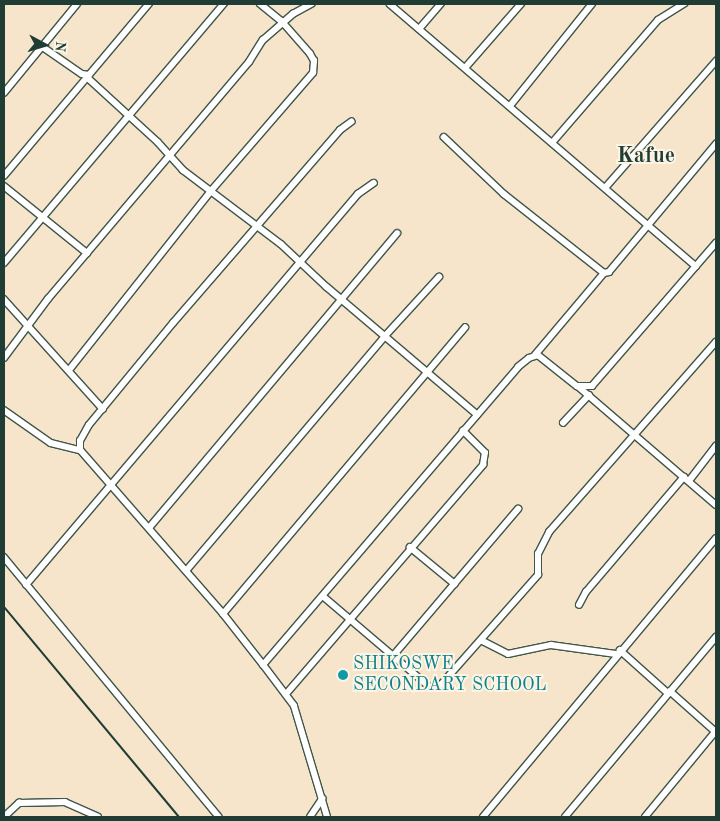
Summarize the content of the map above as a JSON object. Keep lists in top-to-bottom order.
{
  "districts": ["Kafue"],
  "places": ["SHIKOSWE SECONDARY SCHOOL"],
  "north": "right"
}
